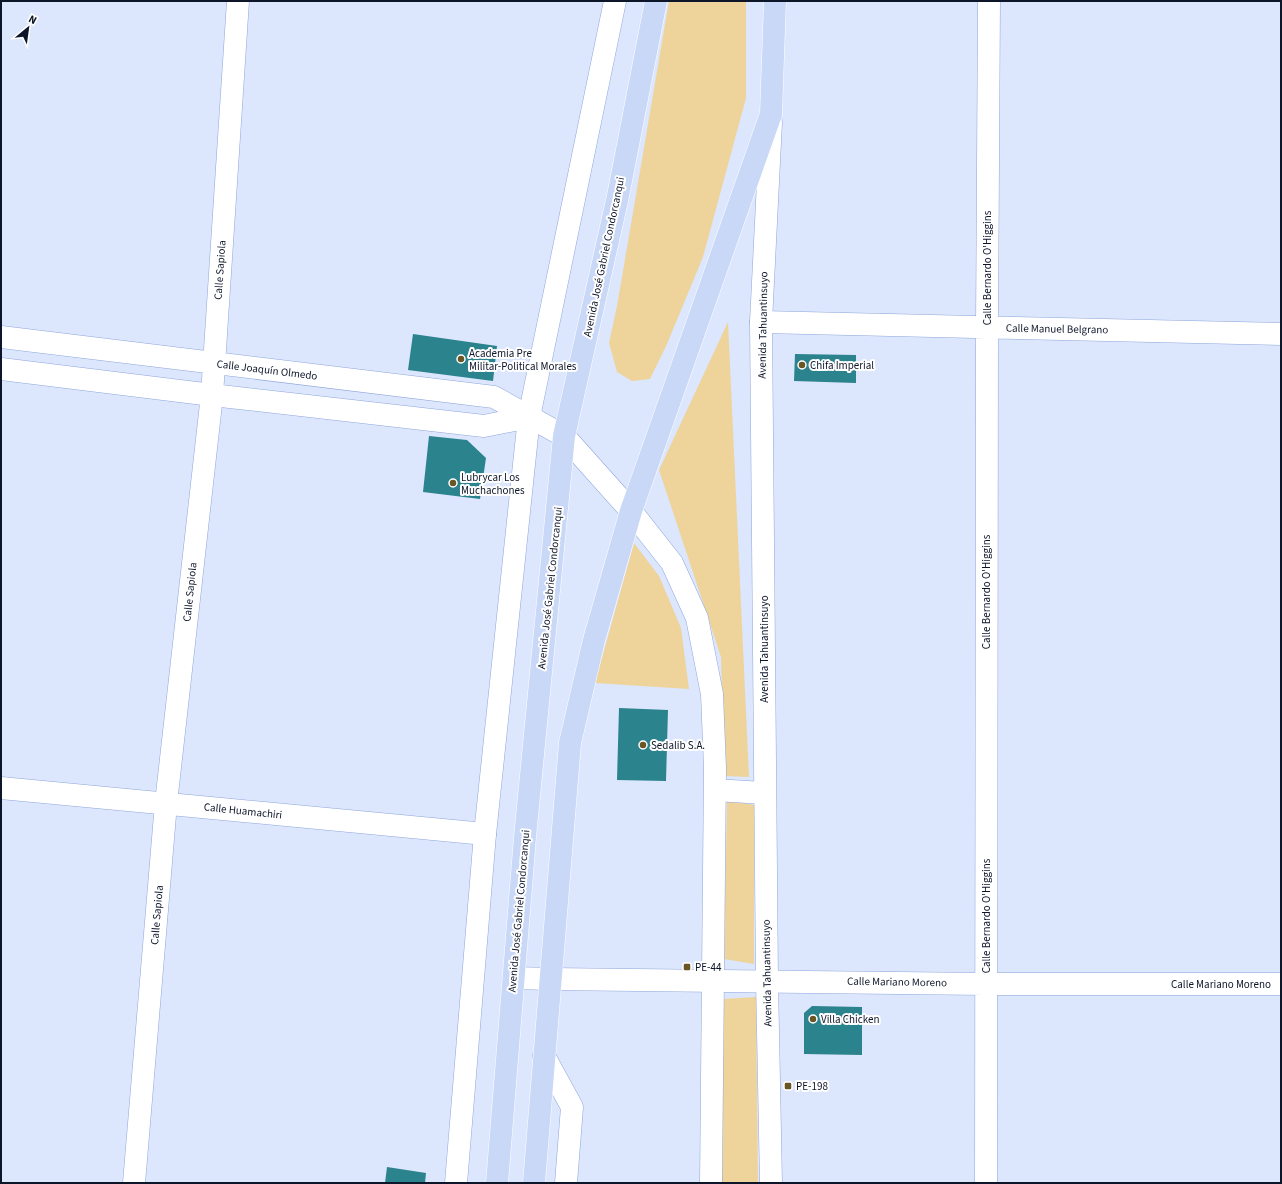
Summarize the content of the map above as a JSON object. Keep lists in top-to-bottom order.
{
  "streets": {
    "highway": ["Avenida José Gabriel Condorcanqui"],
    "street": [
      "Calle Bernardo O'Higgins",
      "Calle Sapiola",
      "Avenida Tahuantinsuyo",
      "Calle Manuel Belgrano",
      "Calle Joaquín Olmedo",
      "Calle Huamachiri",
      "Calle Mariano Moreno"
    ]
  },
  "crossings": [
    ["Avenida José Gabriel Condorcanqui", "Calle Joaquín Olmedo"],
    ["Avenida José Gabriel Condorcanqui", "Calle Mariano Moreno"],
    ["Calle Bernardo O'Higgins", "Calle Manuel Belgrano"],
    ["Calle Bernardo O'Higgins", "Calle Mariano Moreno"],
    ["Calle Sapiola", "Calle Joaquín Olmedo"],
    ["Calle Sapiola", "Calle Huamachiri"],
    ["Avenida Tahuantinsuyo", "Calle Manuel Belgrano"],
    ["Avenida Tahuantinsuyo", "Calle Mariano Moreno"]
  ],
  "places": {
    "other": [
      "Academia Pre Militar-Political Morales",
      "Chifa Imperial",
      "Lubrycar Los Muchachones",
      "Sedalib S.A.",
      "Villa Chicken"
    ],
    "transit": ["PE-44", "PE-198"]
  },
  "north": "top right"
}
